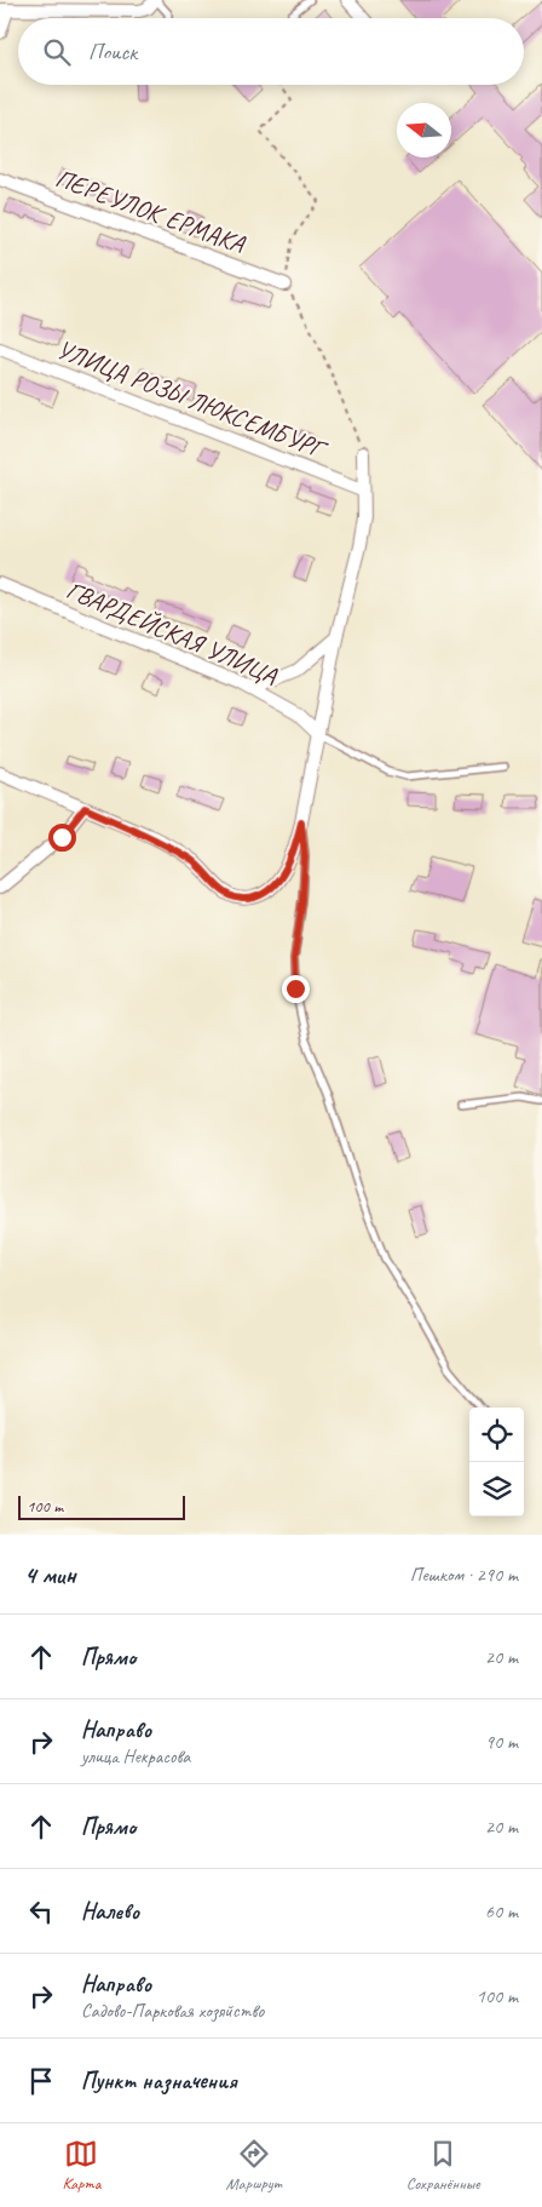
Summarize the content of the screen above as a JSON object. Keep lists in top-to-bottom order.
{
  "streets": {
    "street": ["ПЕРЕУЛОК ЕРМАКА", "УЛИЦА РОЗЫ ЛЮКСЕМБУРГ", "ГВАРДЕЙСКАЯ УЛИЦА"]
  },
  "scale_bar": "100 m",
  "north": "left",
  "page": {
    "search": "Поиск",
    "scale": "100 m",
    "heading": ["4 мин", "Пешком · 290 m"],
    "list": [
      ["Прямо", "20 m"],
      ["Направо", "улица Некрасова", "90 m"],
      ["Прямо", "20 m"],
      ["Налево", "60 m"],
      ["Направо", "Садово-Парковая хозяйство", "100 m"],
      "Пункт назначения"
    ],
    "nav": ["Карта", "Маршрут", "Сохранённые"]
  }
}
